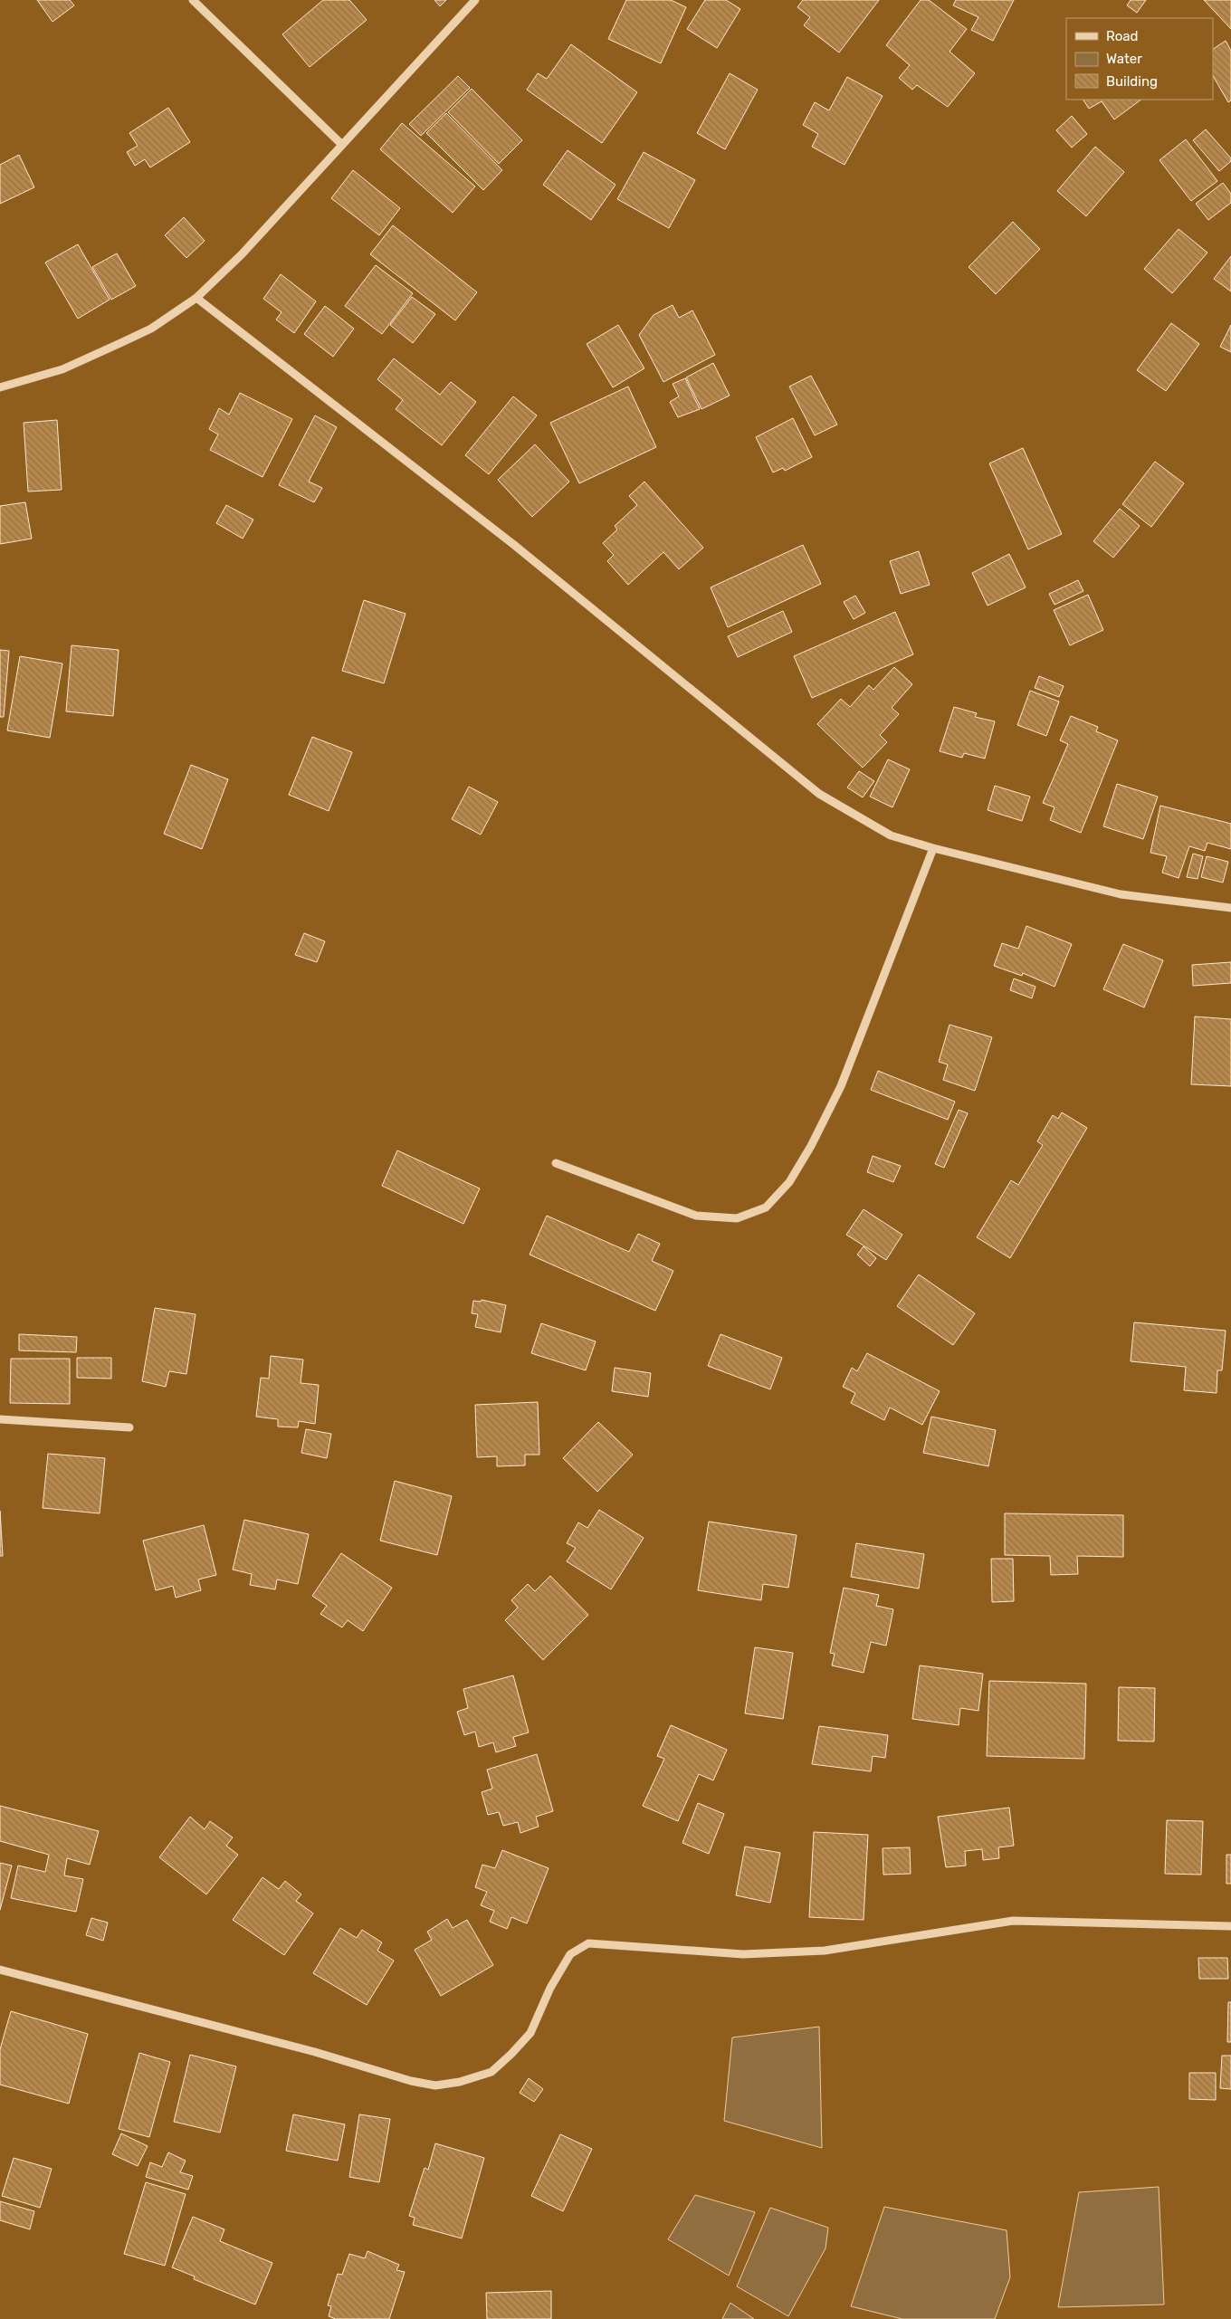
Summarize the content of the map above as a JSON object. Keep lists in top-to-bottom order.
{
  "legend": ["Road", "Water", "Building"]
}
